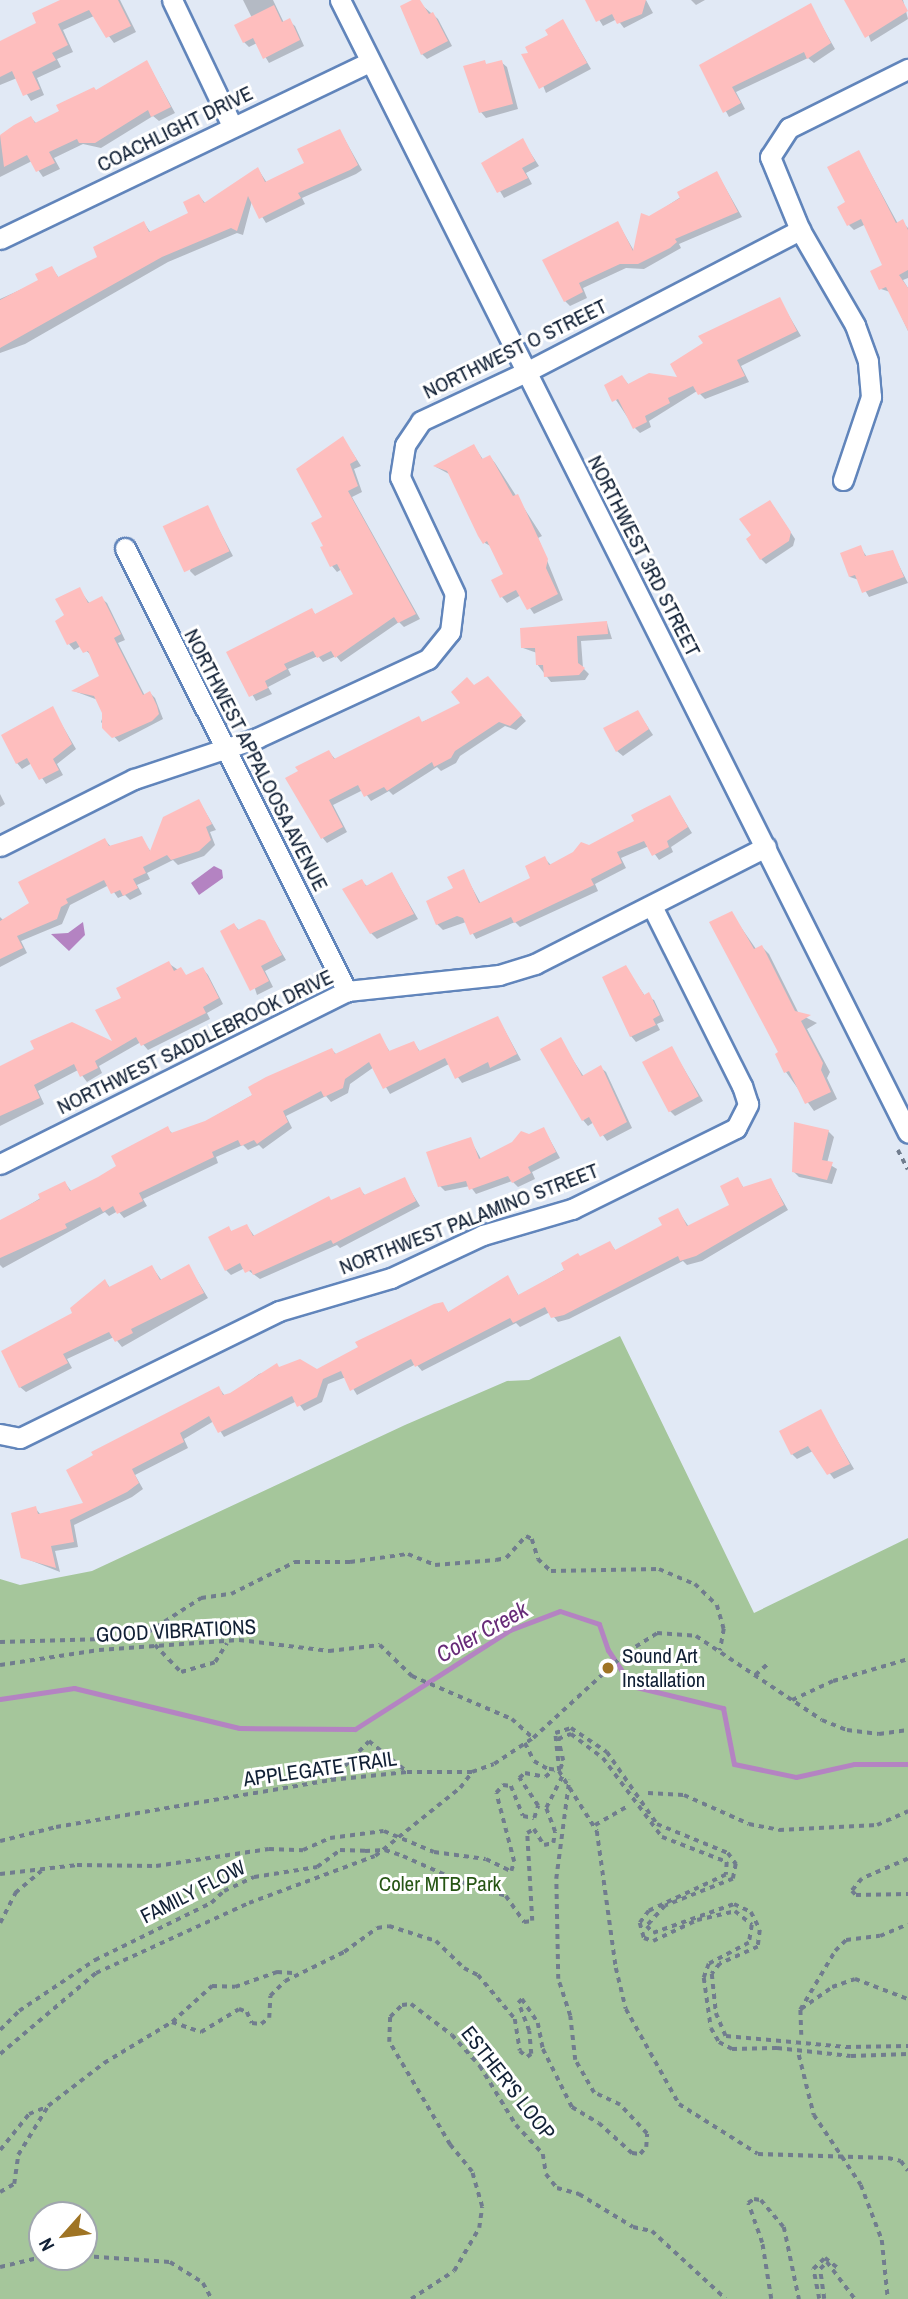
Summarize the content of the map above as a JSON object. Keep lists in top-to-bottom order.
{
  "streets": {
    "street": [
      "COACHLIGHT DRIVE",
      "NORTHWEST O STREET",
      "NORTHWEST 3RD STREET",
      "NORTHWEST APPALOOSA AVENUE",
      "NORTHWEST SADDLEBROOK DRIVE",
      "NORTHWEST PALAMINO STREET"
    ],
    "path": [
      "GOOD VIBRATIONS",
      "APPLEGATE TRAIL",
      "FAMILY FLOW",
      "ESTHER'S LOOP"
    ]
  },
  "crossings": [
    ["COACHLIGHT DRIVE", "NORTHWEST 3RD STREET"],
    ["NORTHWEST O STREET", "NORTHWEST 3RD STREET"],
    ["NORTHWEST O STREET", "NORTHWEST APPALOOSA AVENUE"],
    ["NORTHWEST 3RD STREET", "NORTHWEST SADDLEBROOK DRIVE"],
    ["NORTHWEST APPALOOSA AVENUE", "NORTHWEST SADDLEBROOK DRIVE"],
    ["NORTHWEST SADDLEBROOK DRIVE", "NORTHWEST PALAMINO STREET"]
  ],
  "water": ["Coler Creek"],
  "parks": ["Coler MTB Park"],
  "places": ["Sound Art Installation"],
  "north": "bottom left"
}
